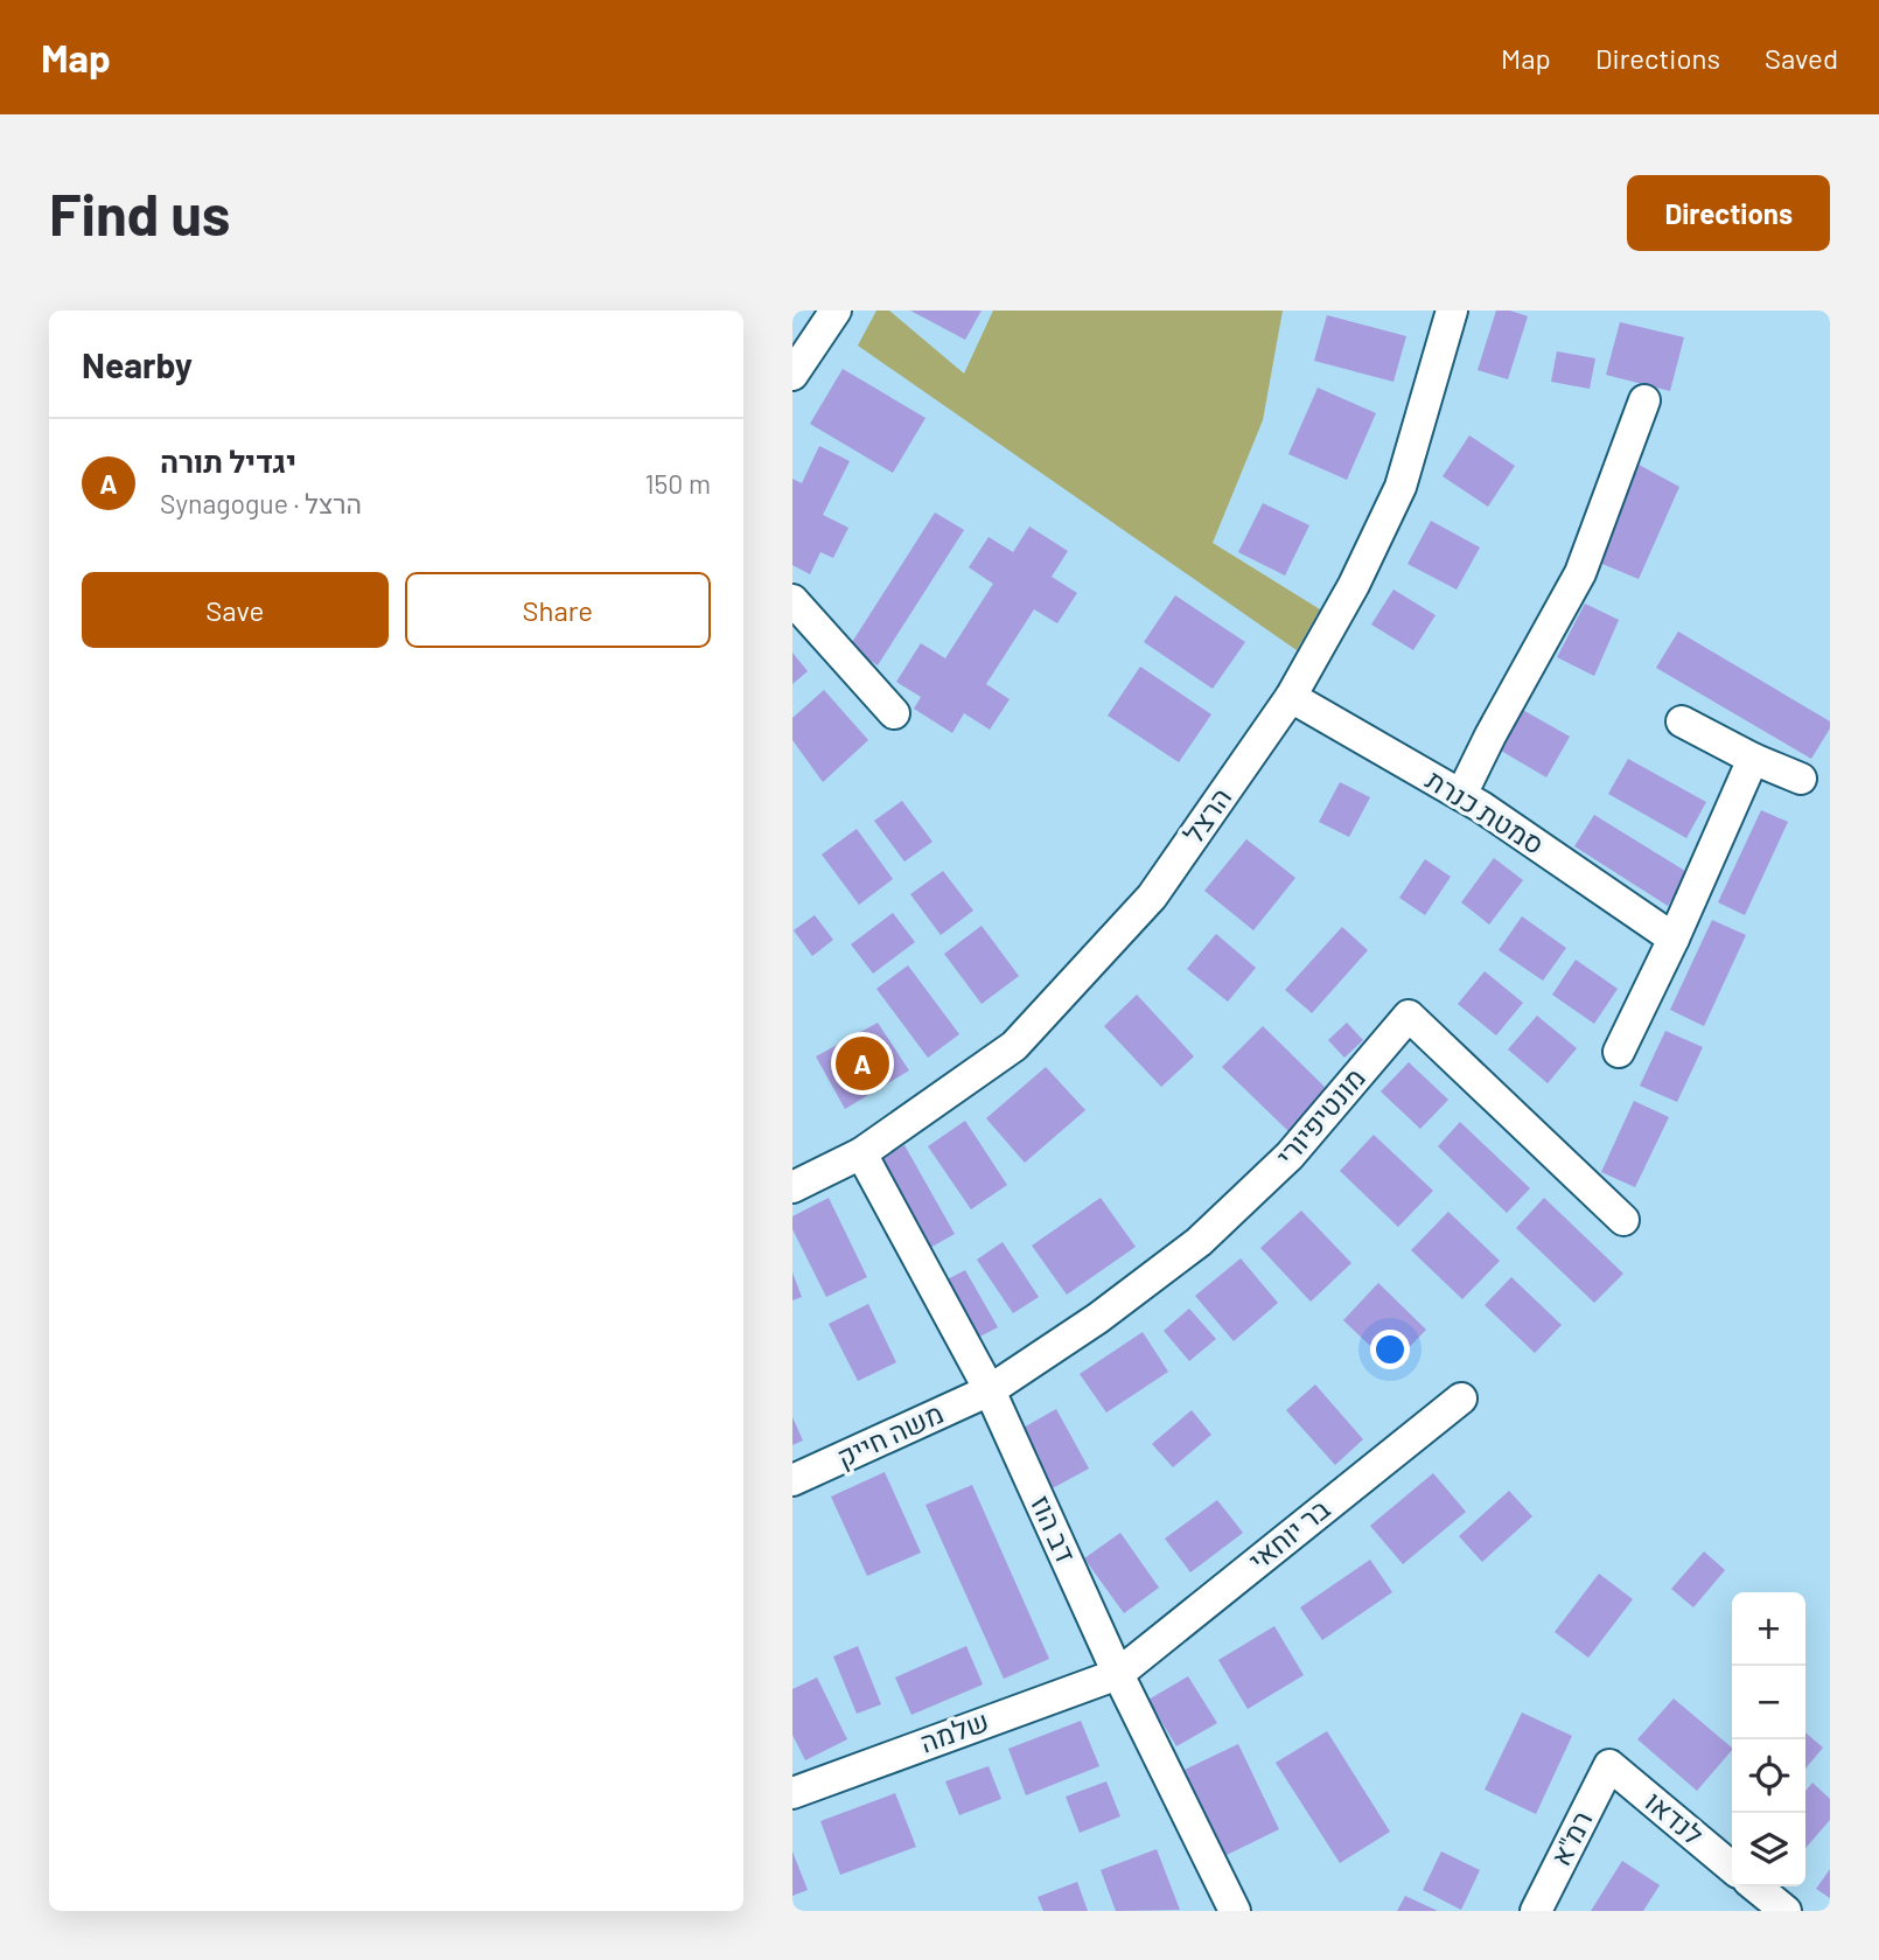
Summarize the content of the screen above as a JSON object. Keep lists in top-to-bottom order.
{
  "streets": {
    "street": [
      "סמטת כנרת",
      "הרצל",
      "מונטיפיורי",
      "משה חייק",
      "דב הוז",
      "בר יוחאי",
      "שלמה",
      "לנדאו",
      "רמ\"א"
    ]
  },
  "crossings": [
    ["סמטת כנרת", "הרצל"],
    ["הרצל", "דב הוז"],
    ["מונטיפיורי", "משה חייק"],
    ["מונטיפיורי", "דב הוז"],
    ["משה חייק", "דב הוז"],
    ["דב הוז", "בר יוחאי"],
    ["דב הוז", "שלמה"],
    ["בר יוחאי", "שלמה"],
    ["לנדאו", "רמ\"א"]
  ],
  "page": {
    "header": "Map",
    "nav": ["Map", "Directions", "Saved"],
    "buttons": [
      "Directions",
      ["Save", "Share"]
    ],
    "title": "Find us",
    "heading": "Nearby",
    "list": [
      {
        "mark": "A",
        "name": "יגדיל תורה",
        "note": "Synagogue · הרצל",
        "value": "150 m"
      }
    ],
    "pins": "A",
    "map_buttons": ["+", "−"]
  }
}
